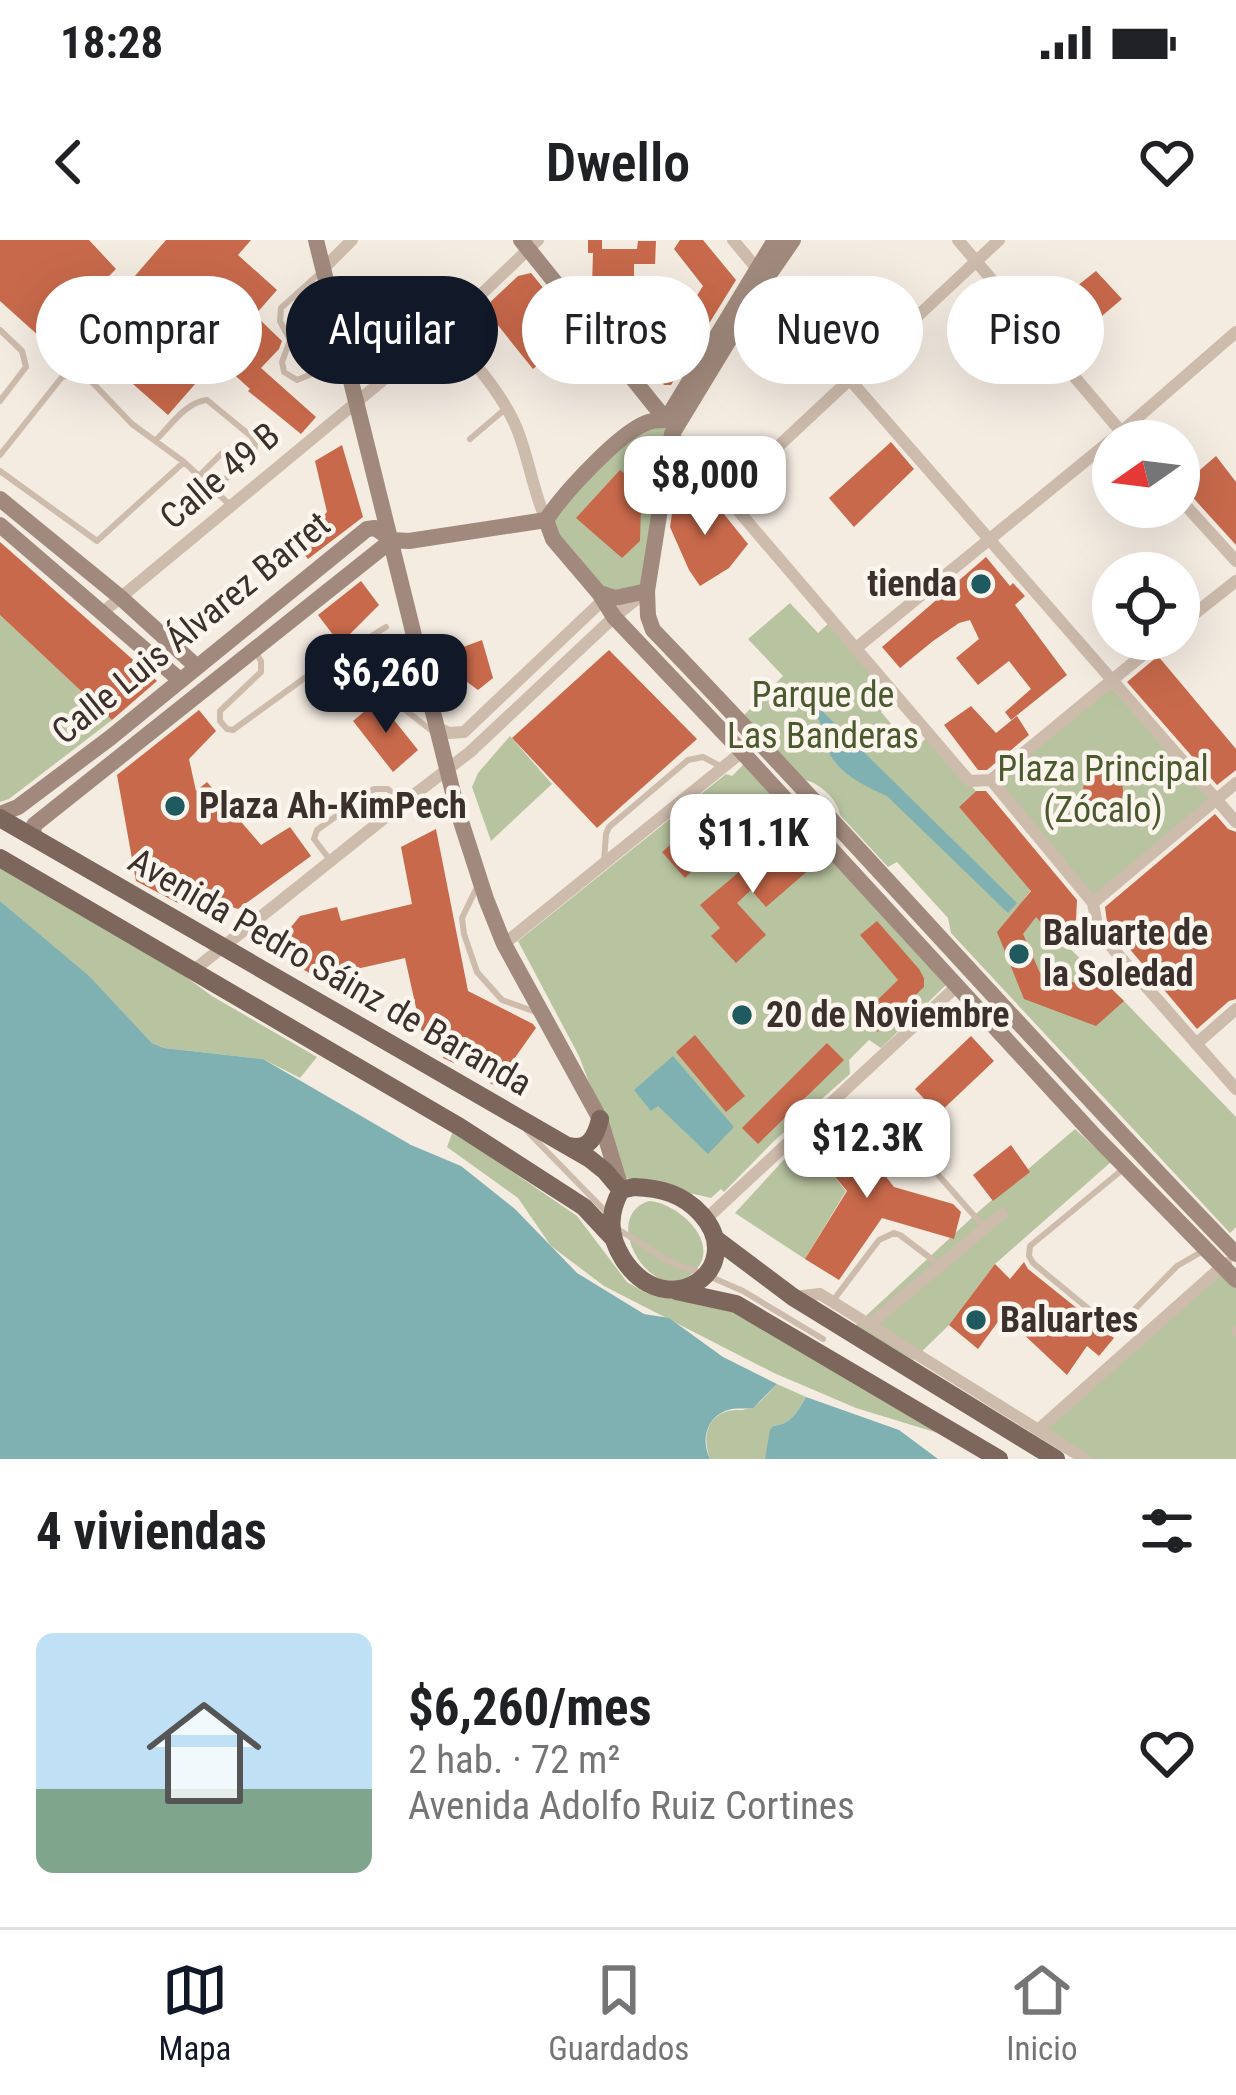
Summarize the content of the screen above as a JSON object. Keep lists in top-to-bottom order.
{
  "streets": {
    "main road": ["Calle Luis Álvarez Barret", "Avenida Pedro Sáinz de Baranda"],
    "street": ["Calle 49 B"]
  },
  "crossings": [
    ["Calle Luis Álvarez Barret", "Avenida Pedro Sáinz de Baranda"]
  ],
  "parks": ["Parque de Las Banderas", "Plaza Principal (Zócalo)"],
  "places": [
    "tienda",
    "Plaza Ah-KimPech",
    "Baluarte de la Soledad",
    "20 de Noviembre",
    "Baluartes"
  ],
  "north": "left",
  "page": {
    "status": "18:28",
    "header": "Dwello",
    "chip": [
      "Comprar",
      "Alquilar",
      "Filtros",
      "Nuevo",
      "Piso"
    ],
    "price": [
      "$8,000",
      "$6,260",
      "$11.1K",
      "$12.3K"
    ],
    "heading": "4 viviendas",
    "list": [
      {
        "name": "$6,260/mes",
        "note": "2 hab. · 72 m² · Avenida Adolfo Ruiz Cortines"
      }
    ],
    "tabs": ["Mapa", "Guardados", "Inicio"]
  }
}
